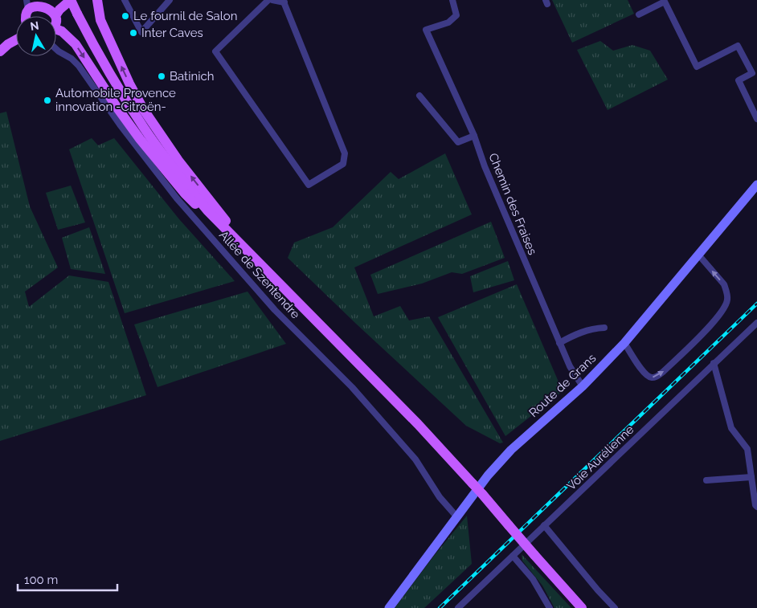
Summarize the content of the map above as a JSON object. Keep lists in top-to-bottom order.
{
  "streets": {
    "street": [
      "Chemin des Fraises",
      "Allée de Szentendre",
      "Route de Grans",
      "Voie Aurélienne"
    ]
  },
  "crossings": [
    ["Chemin des Fraises", "Route de Grans"],
    ["Allée de Szentendre", "Route de Grans"]
  ],
  "places": [
    "Le fournil de Salon",
    "Inter Caves",
    "Batinich",
    "Automobile Provence innovation -Citroën-"
  ],
  "scale_bar": "100 m",
  "north": "top"
}
